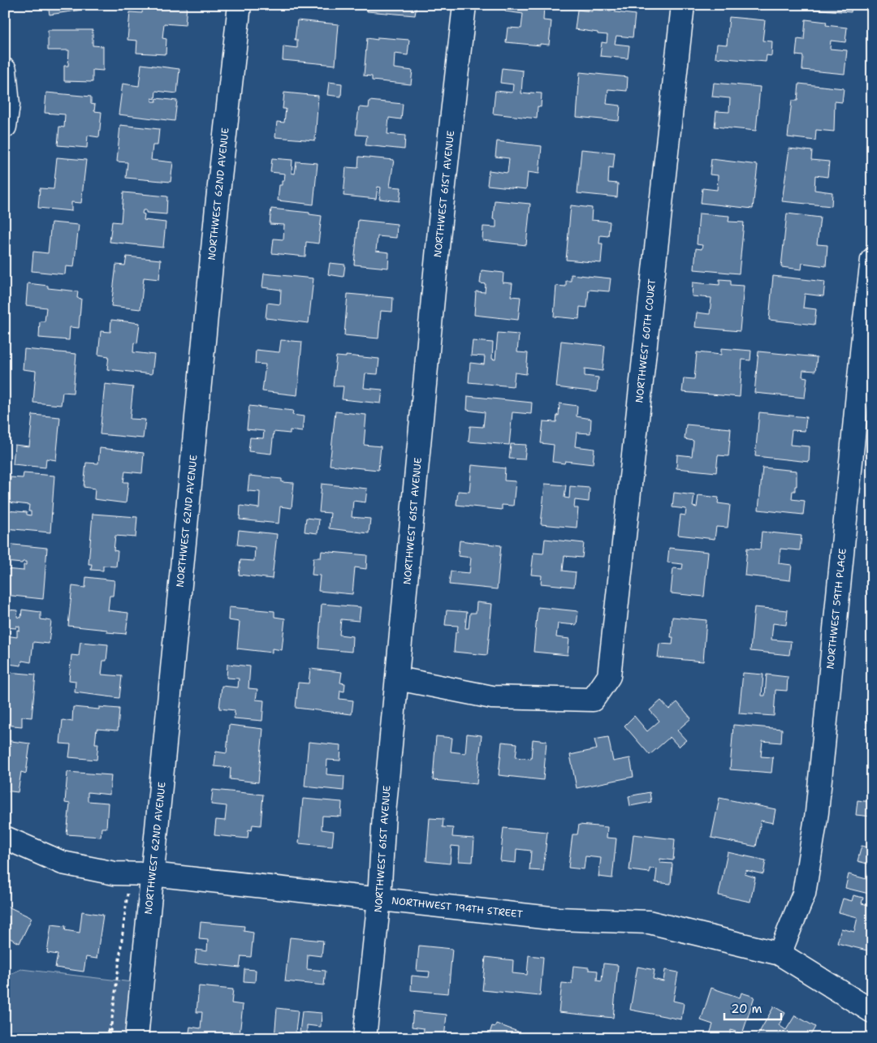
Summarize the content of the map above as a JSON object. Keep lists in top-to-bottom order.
{
  "streets": {
    "street": [
      "NORTHWEST 62ND AVENUE",
      "NORTHWEST 61ST AVENUE",
      "NORTHWEST 60TH COURT",
      "NORTHWEST 59TH PLACE",
      "NORTHWEST 194TH STREET"
    ]
  },
  "crossings": [
    ["NORTHWEST 62ND AVENUE", "NORTHWEST 194TH STREET"],
    ["NORTHWEST 61ST AVENUE", "NORTHWEST 60TH COURT"],
    ["NORTHWEST 61ST AVENUE", "NORTHWEST 194TH STREET"],
    ["NORTHWEST 59TH PLACE", "NORTHWEST 194TH STREET"]
  ],
  "scale_bar": "20 m"
}
